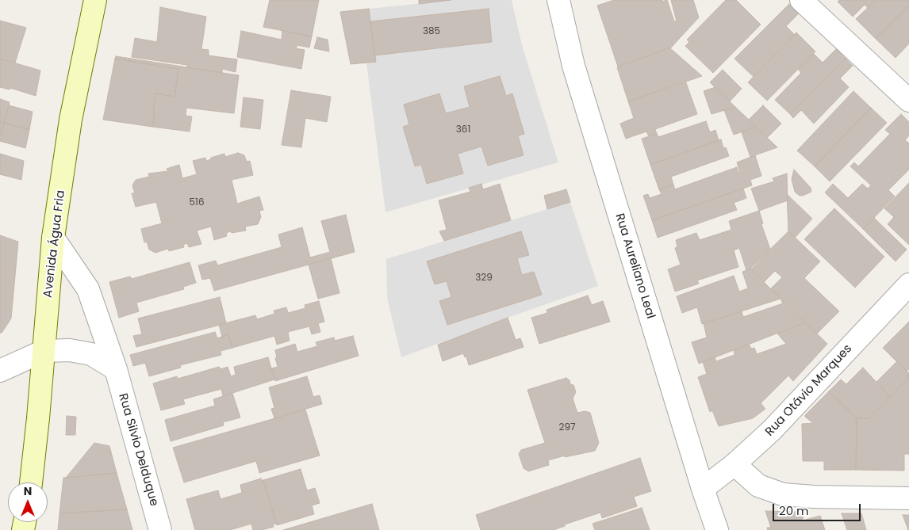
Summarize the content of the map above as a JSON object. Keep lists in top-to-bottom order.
{
  "streets": {
    "main road": ["Avenida Água Fria"],
    "street": ["Rua Aureliano Leal", "Rua Otávio Marques", "Rua Silvio Delduque"]
  },
  "crossings": [
    ["Avenida Água Fria", "Rua Silvio Delduque"],
    ["Rua Aureliano Leal", "Rua Otávio Marques"]
  ],
  "house_numbers": [
    "385",
    "361",
    "516",
    "329",
    "297"
  ],
  "scale_bar": "20 m",
  "north": "top"
}
